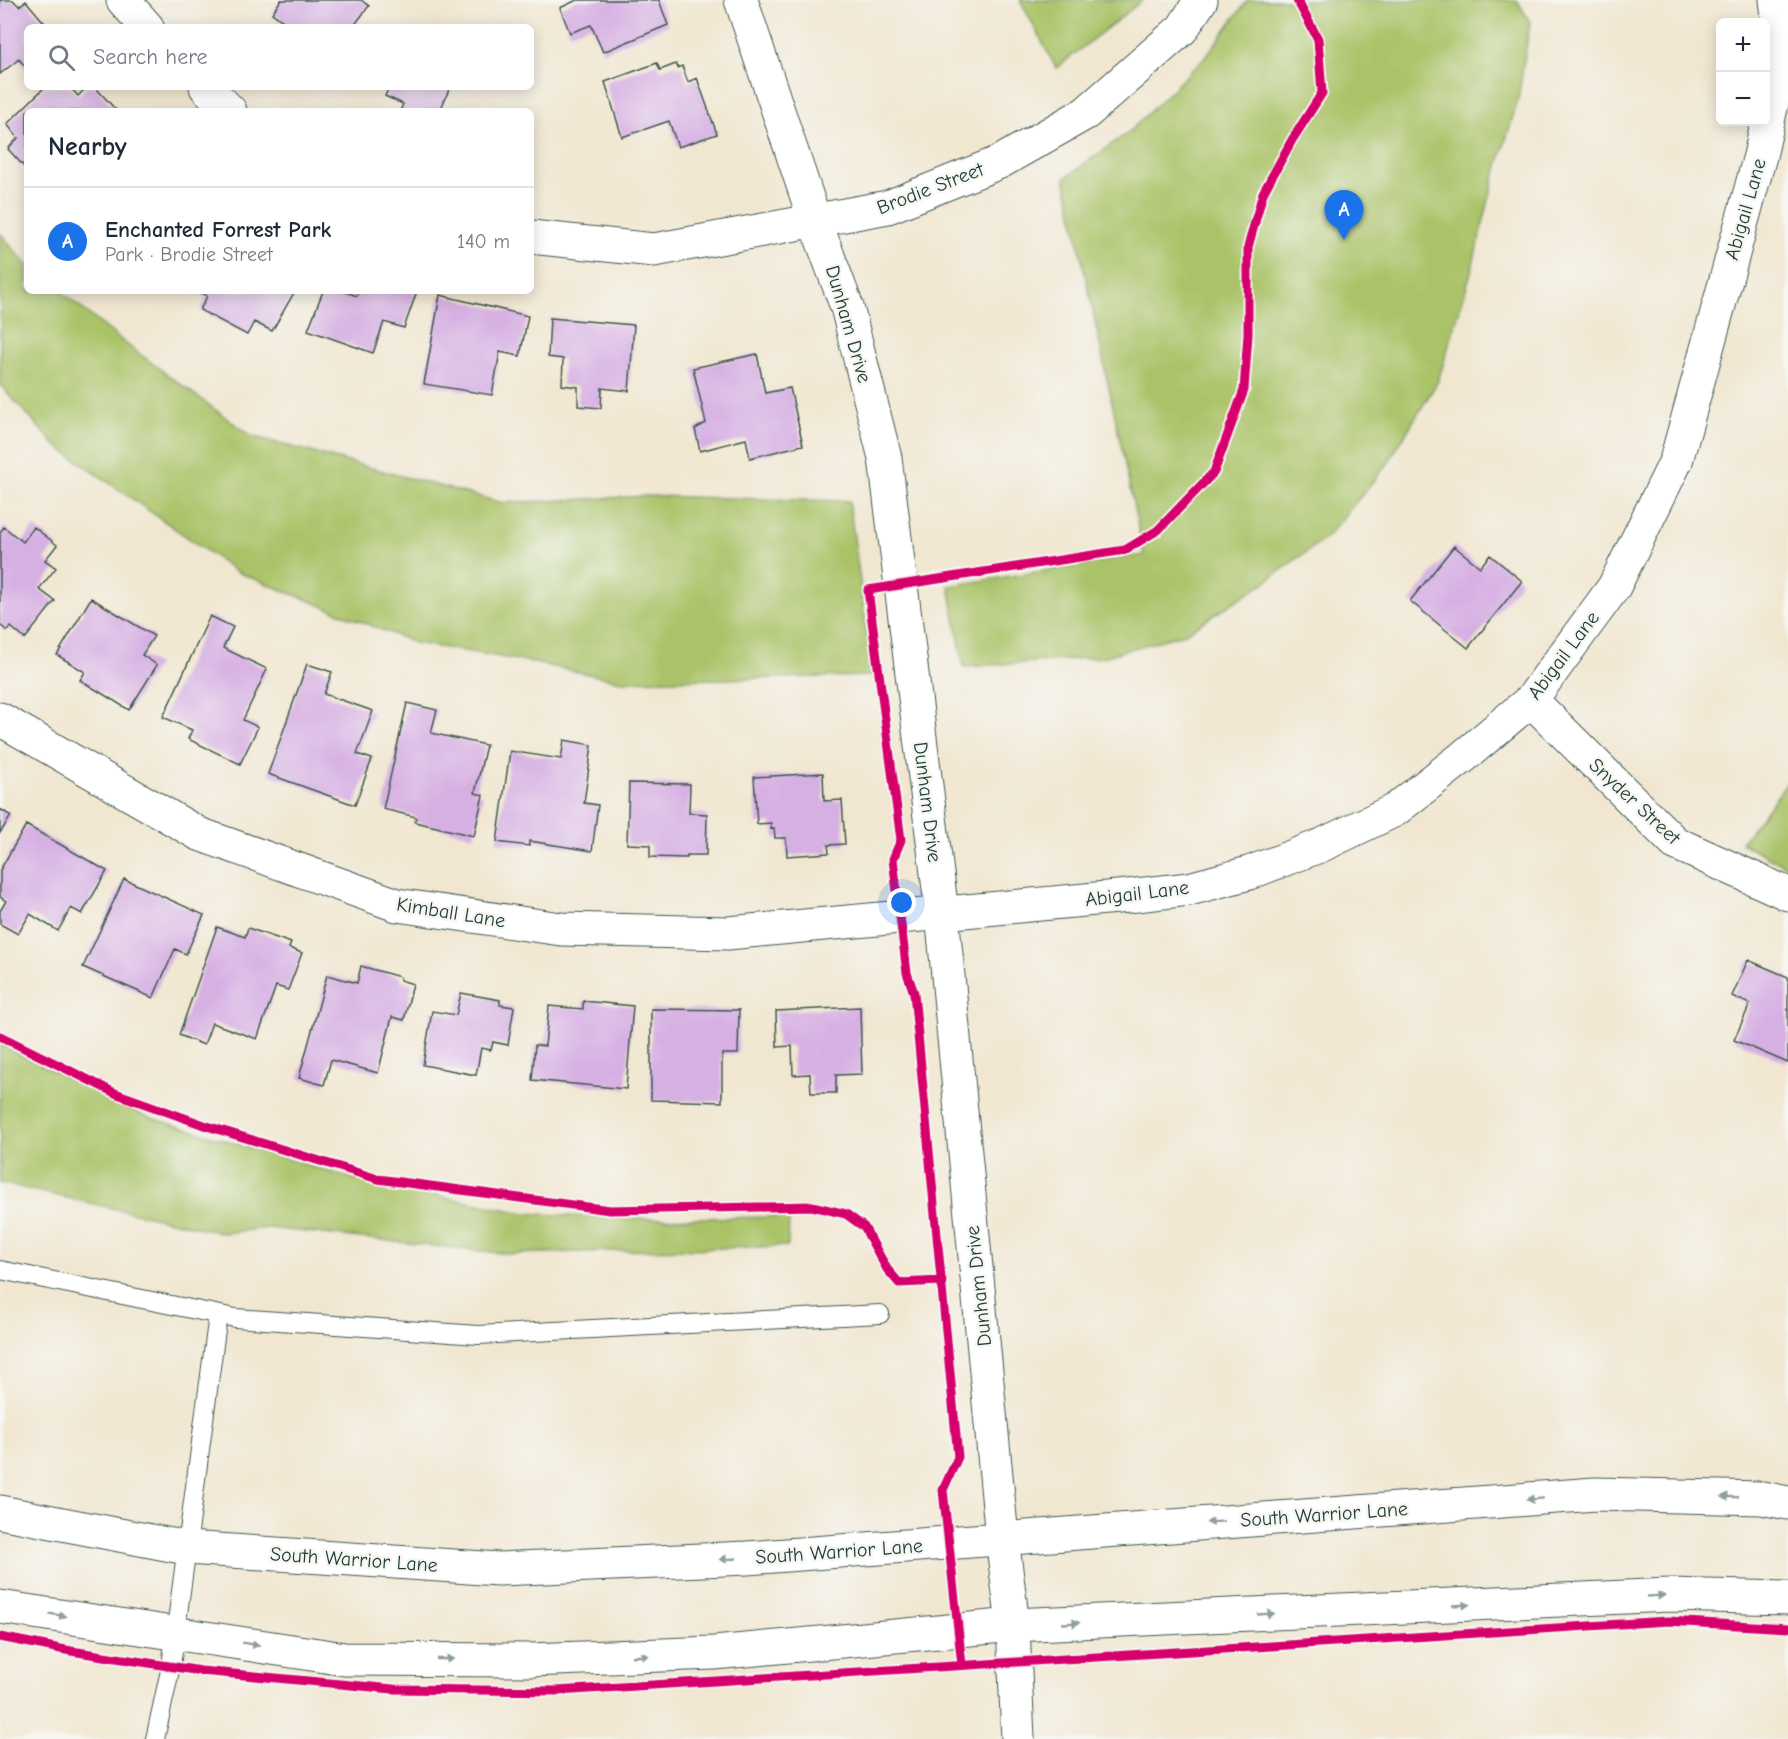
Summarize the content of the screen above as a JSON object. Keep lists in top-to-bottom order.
{
  "streets": {
    "street": [
      "Brodie Street",
      "Abigail Lane",
      "Dunham Drive",
      "Snyder Street",
      "Kimball Lane",
      "South Warrior Lane"
    ]
  },
  "crossings": [
    ["Brodie Street", "Dunham Drive"],
    ["Abigail Lane", "Dunham Drive"],
    ["Abigail Lane", "Snyder Street"],
    ["Abigail Lane", "Kimball Lane"],
    ["Dunham Drive", "Kimball Lane"],
    ["Dunham Drive", "South Warrior Lane"]
  ],
  "page": {
    "map_buttons": ["+", "−"],
    "search": "Search here",
    "heading": "Nearby",
    "list": [
      {
        "mark": "A",
        "name": "Enchanted Forrest Park",
        "note": "Park · Brodie Street",
        "value": "140 m"
      }
    ],
    "pins": "A"
  }
}
